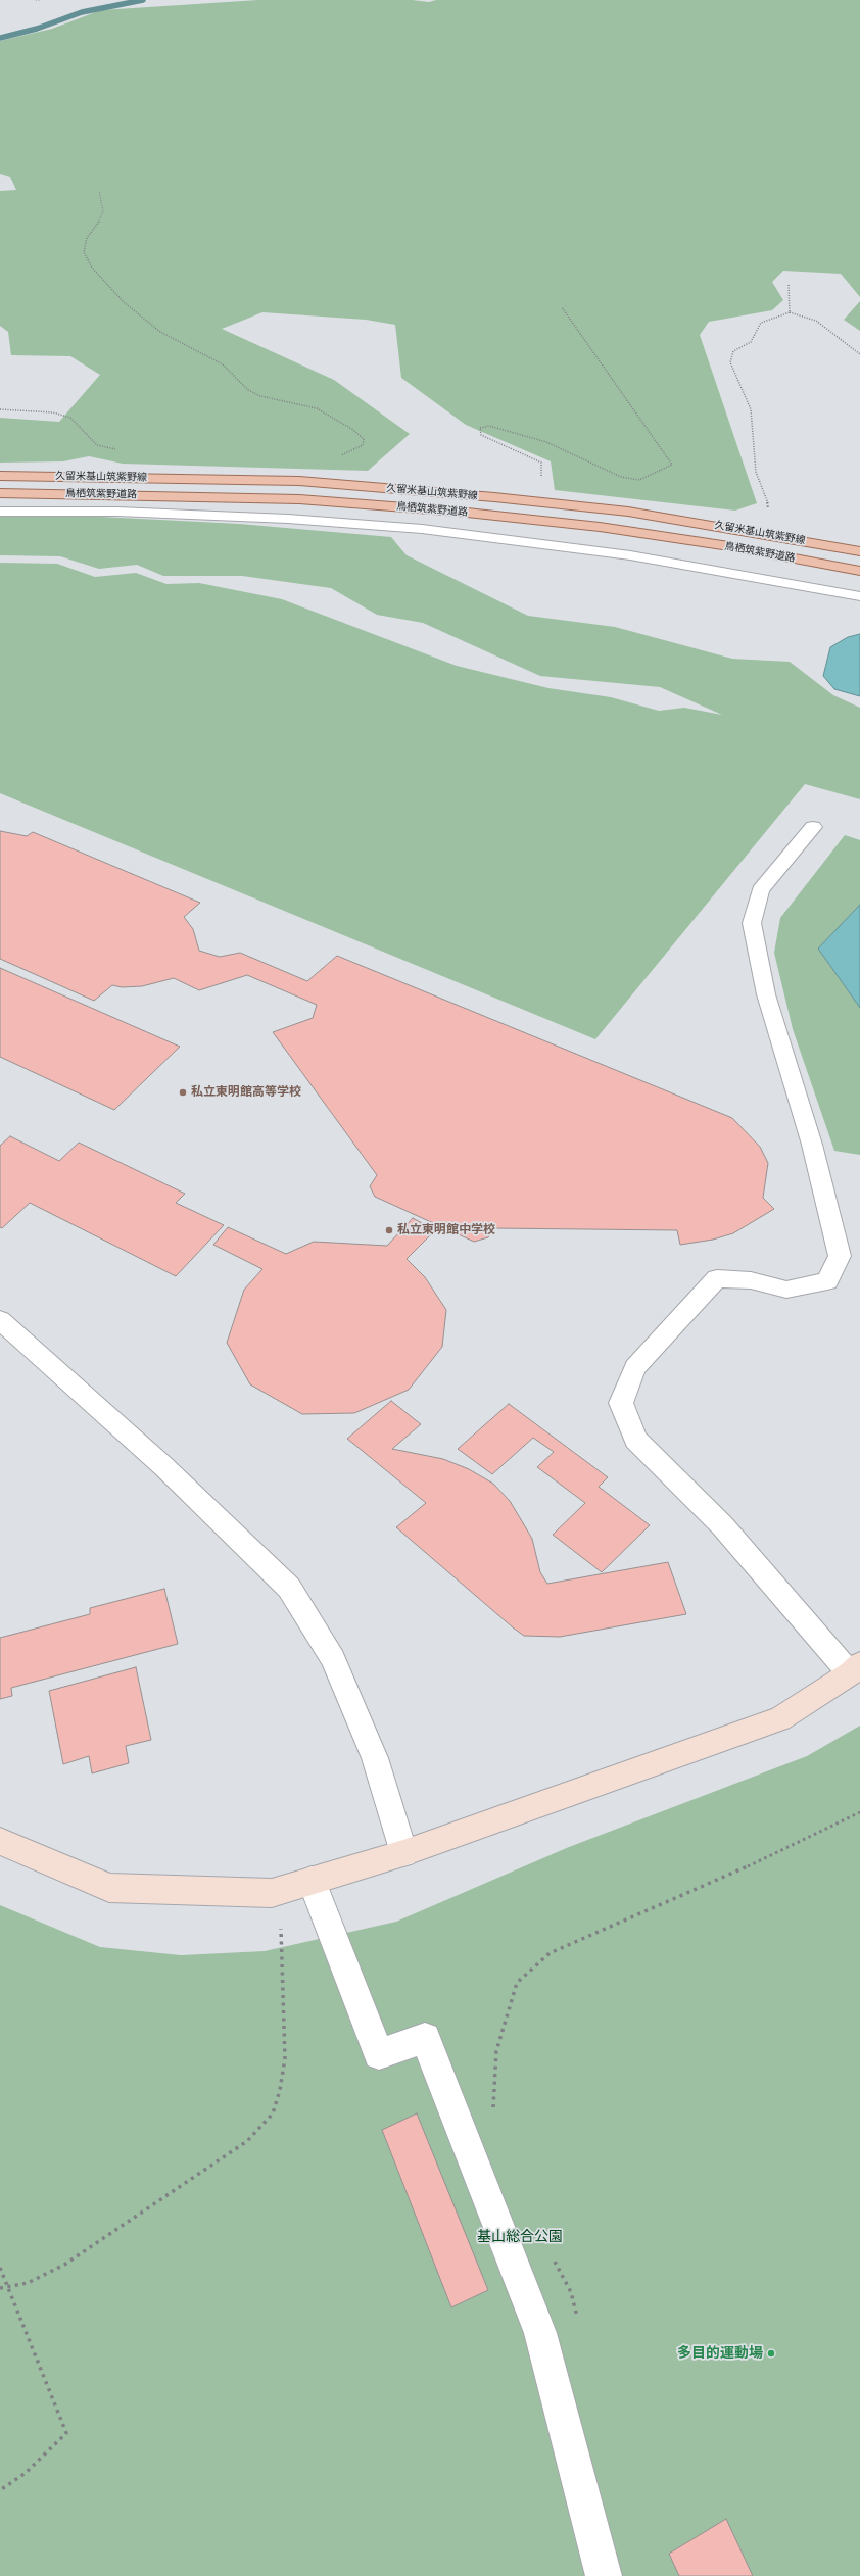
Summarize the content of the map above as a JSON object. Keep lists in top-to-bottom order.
{
  "streets": {
    "main road": ["久留米基山筑紫野線", "鳥栖筑紫野道路"]
  },
  "parks": ["基山総合公園"],
  "places": ["私立東明館高等学校", "私立東明館中学校", "多目的運動場"]
}
